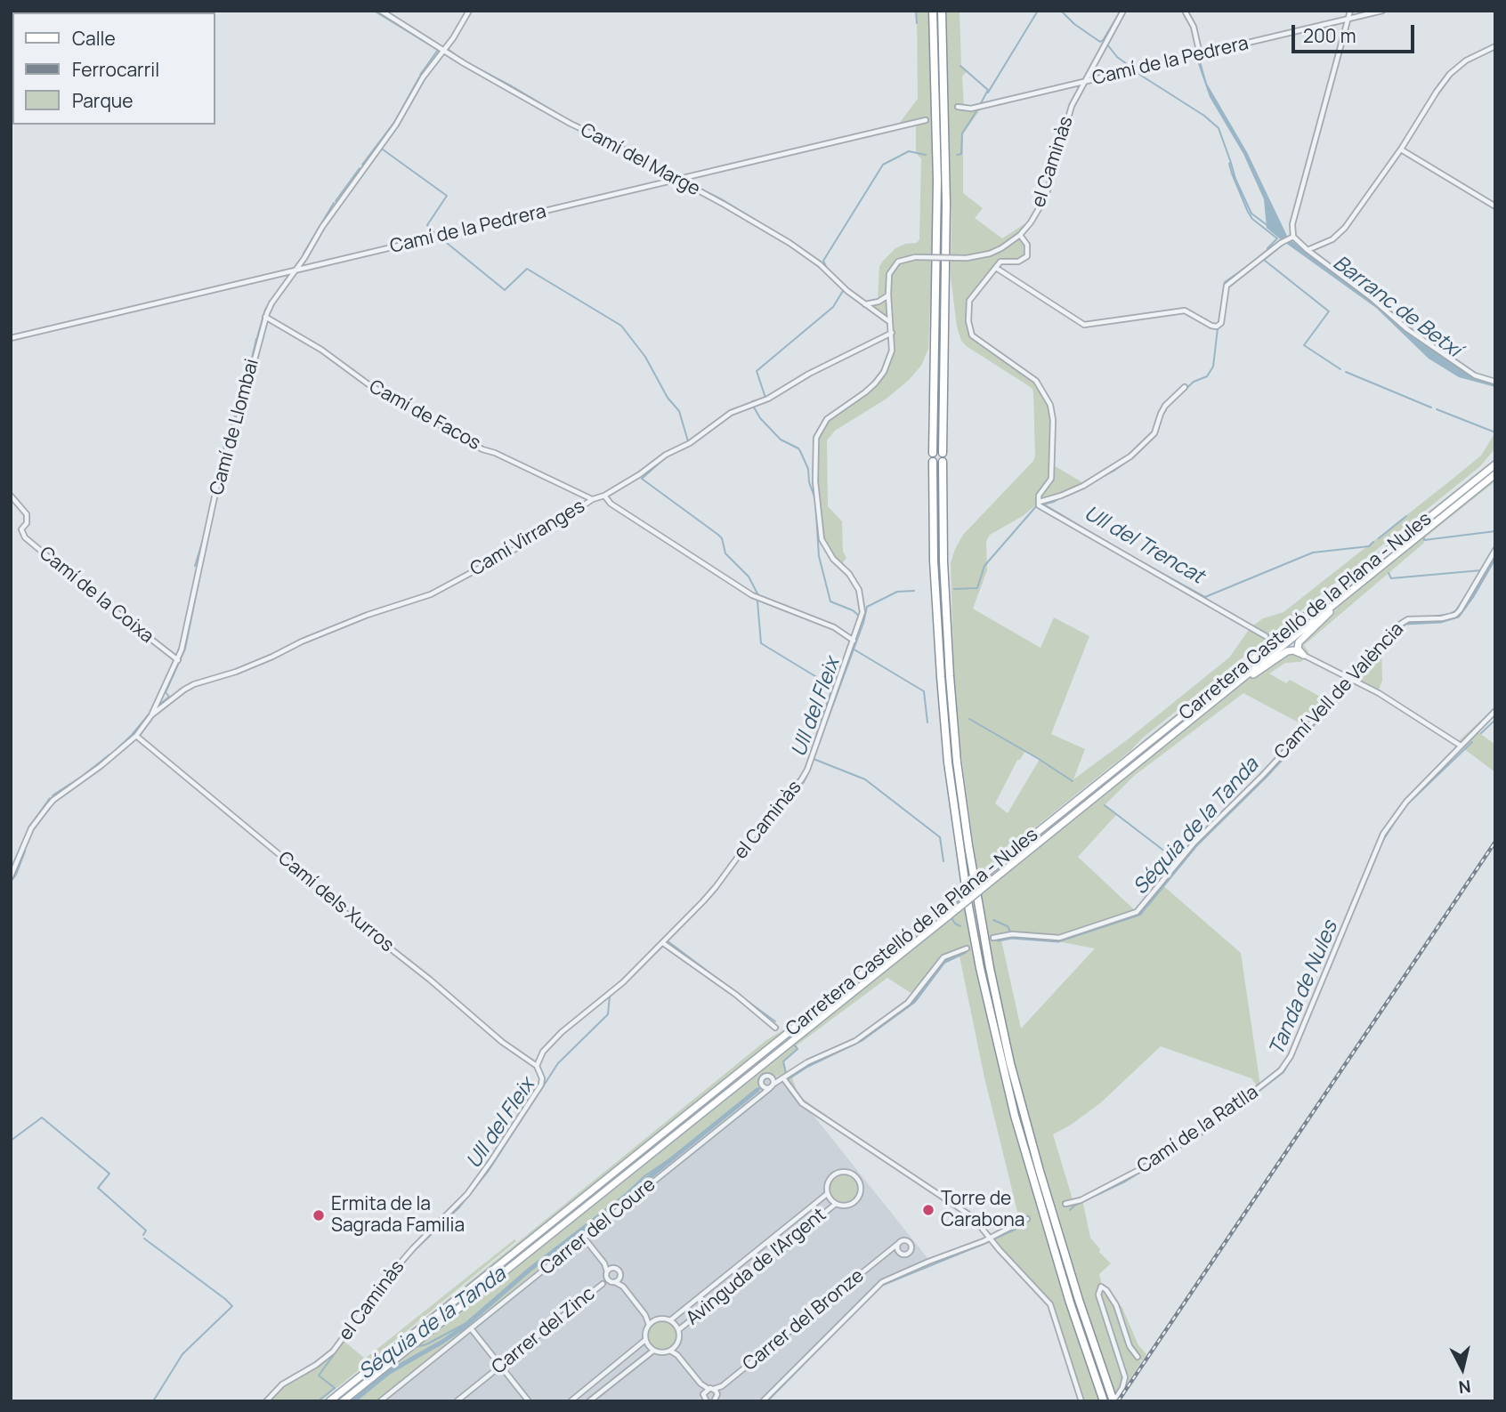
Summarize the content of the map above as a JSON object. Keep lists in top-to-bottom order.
{
  "streets": {
    "main road": ["Carretera Castelló de la Plana - Nules"],
    "street": [
      "Camí de la Pedrera",
      "Camí del Marge",
      "el Caminàs",
      "Camí de Facos",
      "Camí de Llombai",
      "Camí Virranges",
      "Camí de la Coixa",
      "Camí Vell de València",
      "Camí dels Xurros",
      "Camí de la Ratlla",
      "Carrer del Coure",
      "Avinguda de l'Argent",
      "Carrer del Bronze",
      "Carrer del Zinc"
    ]
  },
  "crossings": [
    ["Camí de la Pedrera", "Camí del Marge"],
    ["Camí de la Pedrera", "el Caminàs"],
    ["Camí de la Pedrera", "Camí de Llombai"],
    ["Camí del Marge", "el Caminàs"],
    ["Camí del Marge", "Camí de Llombai"],
    ["el Caminàs", "Camí Virranges"],
    ["el Caminàs", "Camí dels Xurros"],
    ["Camí de Facos", "Camí de Llombai"],
    ["Camí de Facos", "Camí Virranges"],
    ["Camí de Llombai", "Camí Virranges"],
    ["Camí de Llombai", "Camí de la Coixa"],
    ["Camí de Llombai", "Camí dels Xurros"]
  ],
  "water": [
    "Barranc de Betxí",
    "Ull del Trencat",
    "Ull del Fleix",
    "Séquia de la Tanda",
    "Tanda de Nules"
  ],
  "places": ["Torre de Carabona", "Ermita de la Sagrada Familia"],
  "legend": ["Calle", "Ferrocarril", "Parque"],
  "scale_bar": "200 m",
  "north": "bottom"
}
